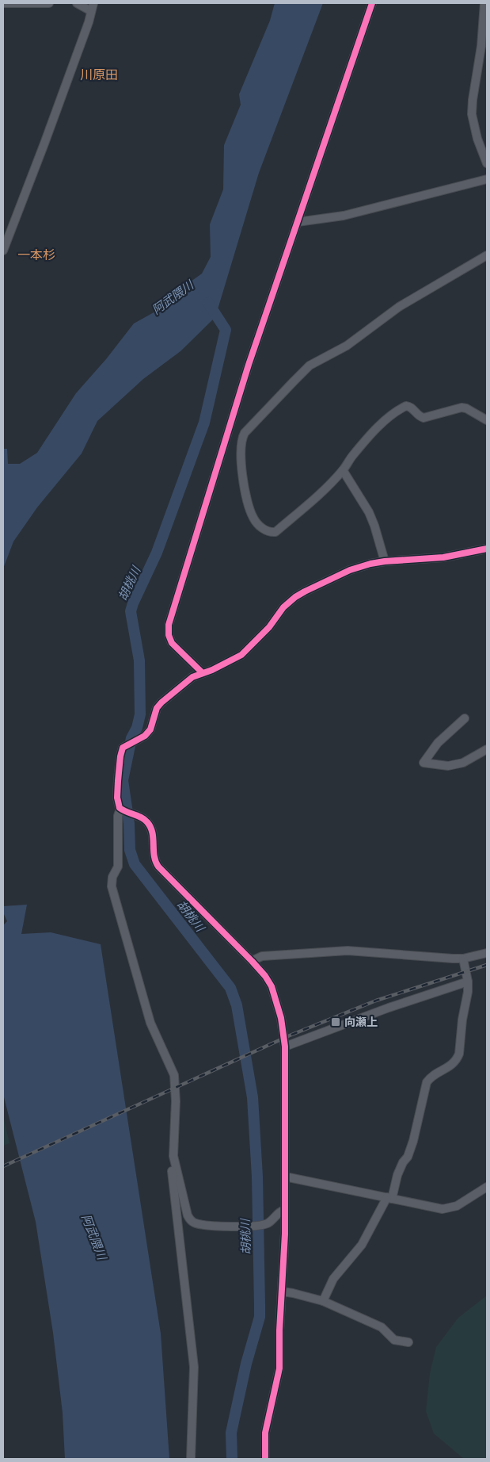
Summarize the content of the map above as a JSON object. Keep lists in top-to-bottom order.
{
  "districts": ["川原田", "一本杉"],
  "water": ["阿武隈川", "胡桃川"],
  "places": {
    "transit": ["向瀬上"]
  }
}
